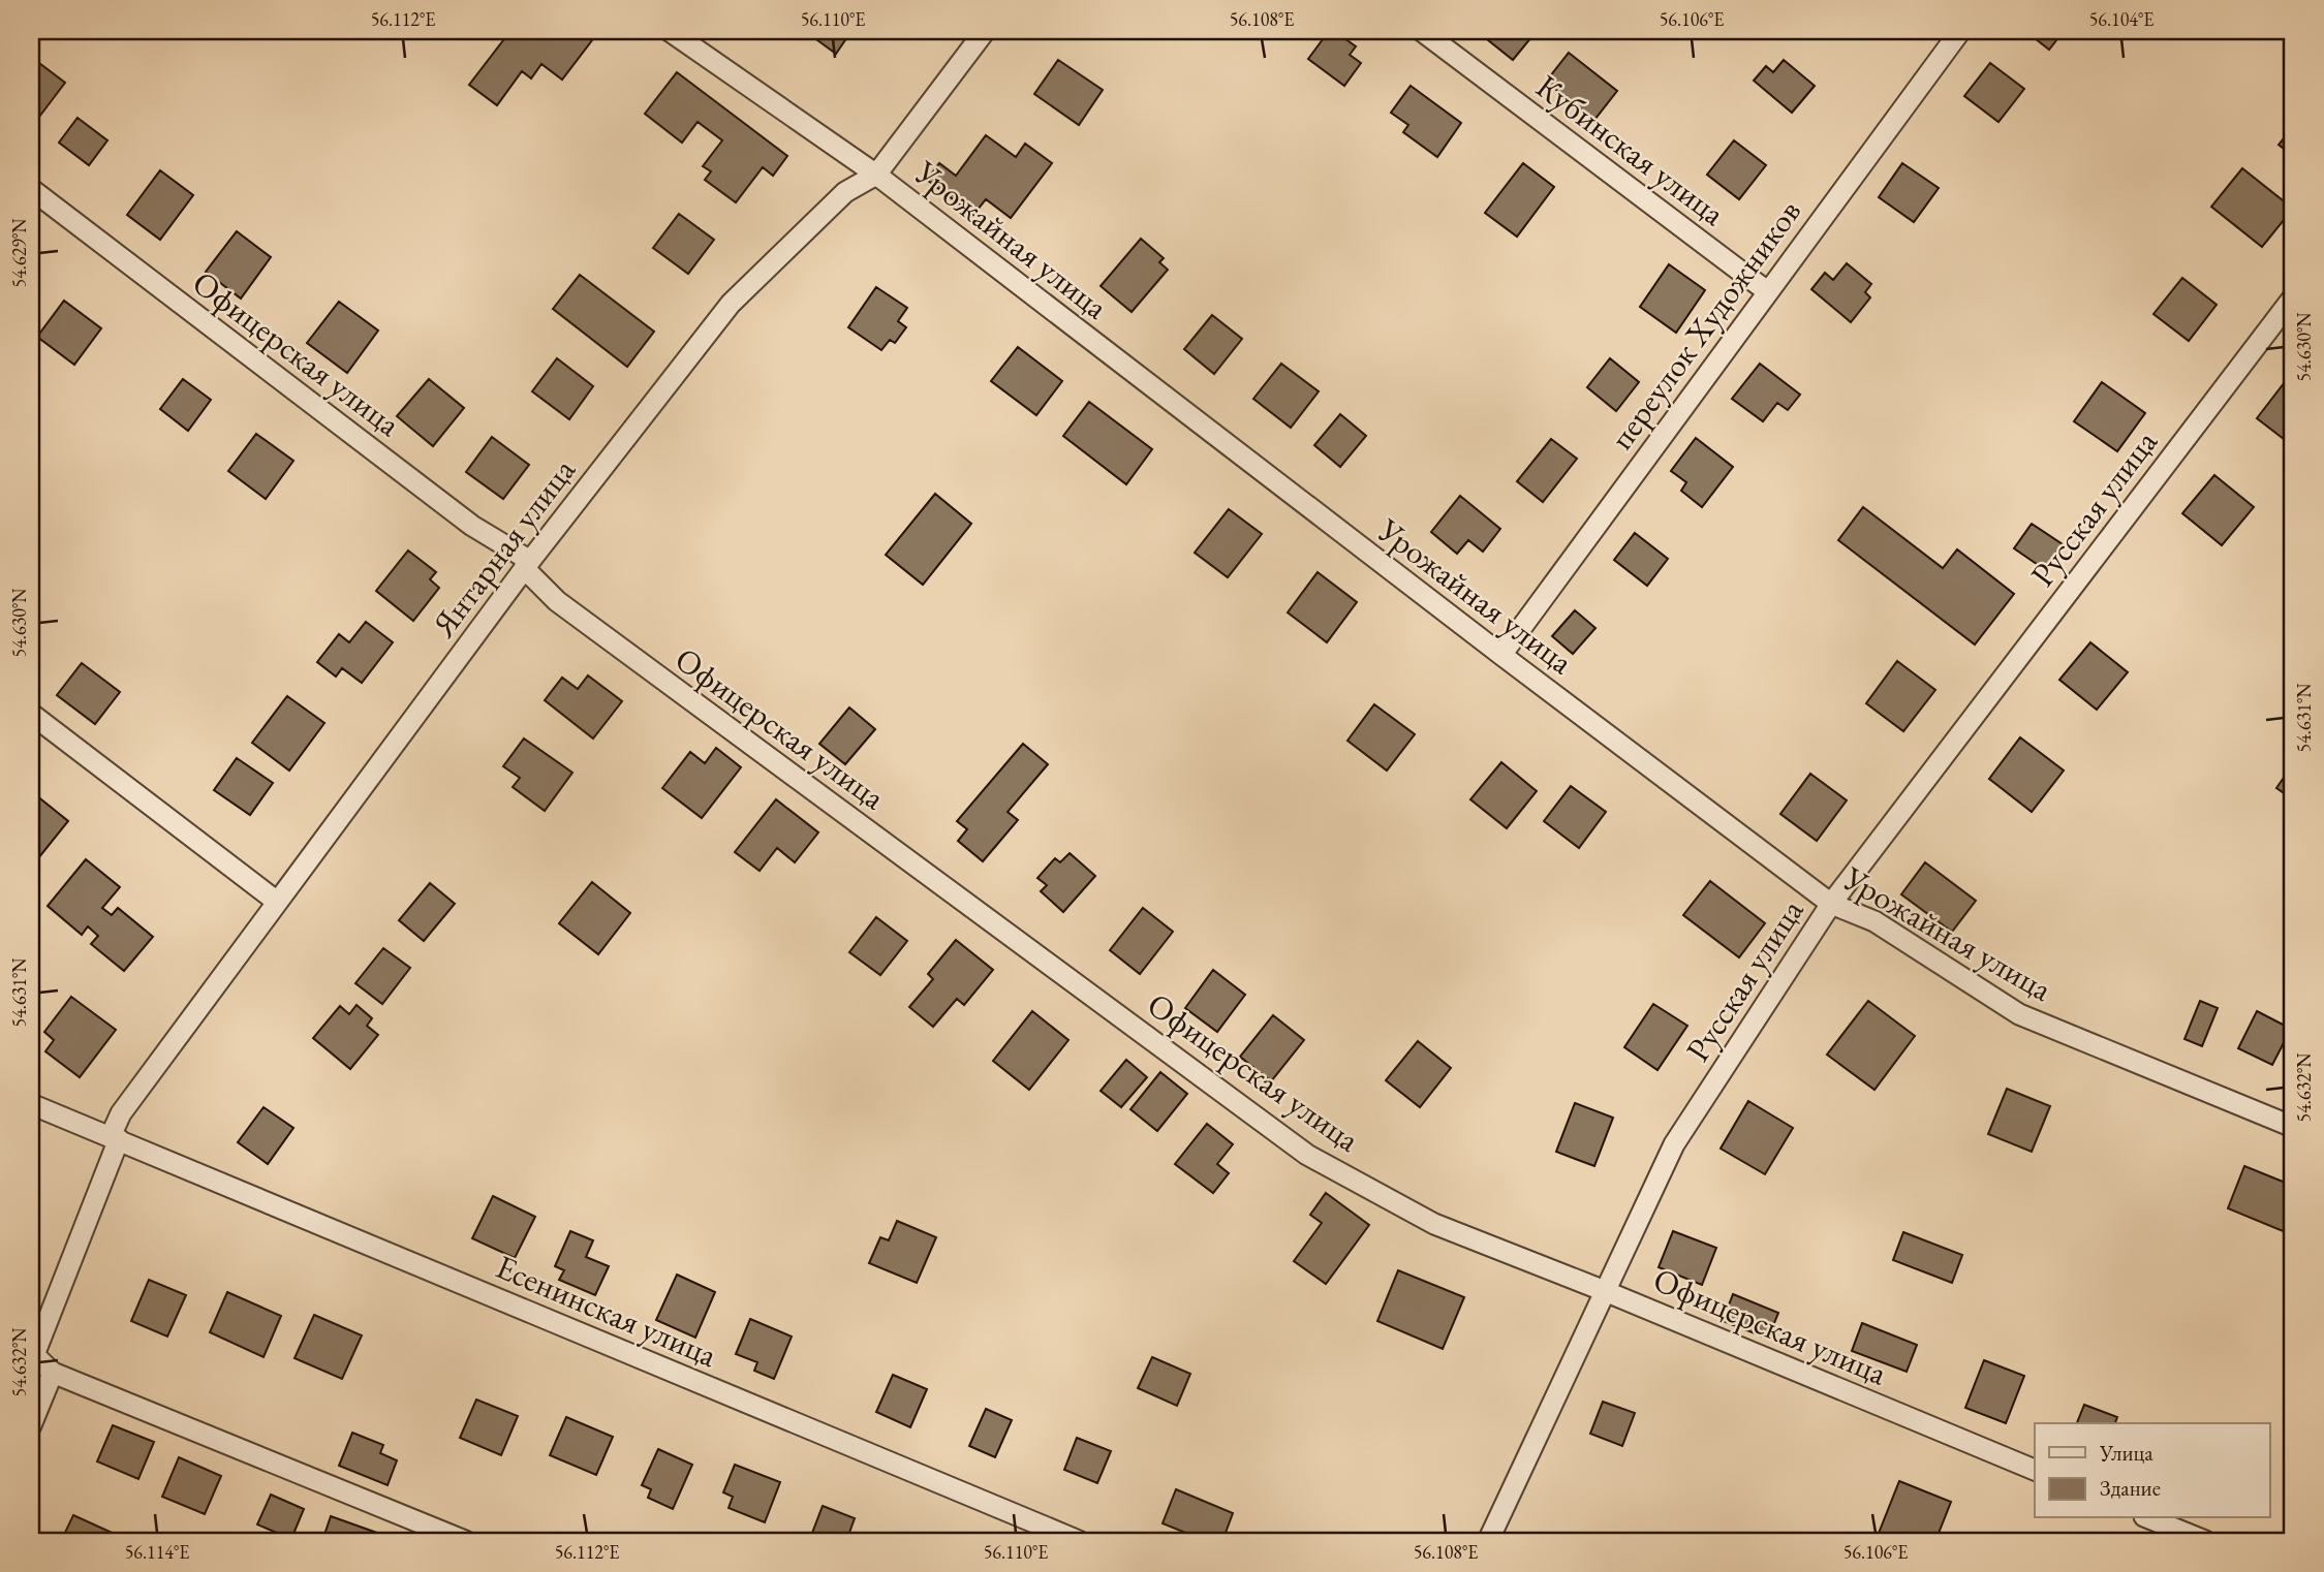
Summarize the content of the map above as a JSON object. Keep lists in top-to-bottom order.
{
  "streets": {
    "street": [
      "Кубинская улица",
      "Урожайная улица",
      "переулок Художников",
      "Офицерская улица",
      "Русская улица",
      "Янтарная улица",
      "Есенинская улица"
    ]
  },
  "crossings": [
    ["Кубинская улица", "переулок Художников"],
    ["Урожайная улица", "переулок Художников"],
    ["Урожайная улица", "Русская улица"],
    ["Урожайная улица", "Янтарная улица"],
    ["Офицерская улица", "Русская улица"],
    ["Офицерская улица", "Янтарная улица"],
    ["Янтарная улица", "Есенинская улица"]
  ],
  "legend": ["Улица", "Здание"],
  "coordinates": [
    "56.112°E",
    "56.110°E",
    "56.108°E",
    "56.106°E",
    "56.104°E",
    "54.629°N",
    "54.630°N",
    "54.631°N",
    "54.632°N",
    "56.114°E"
  ]
}
